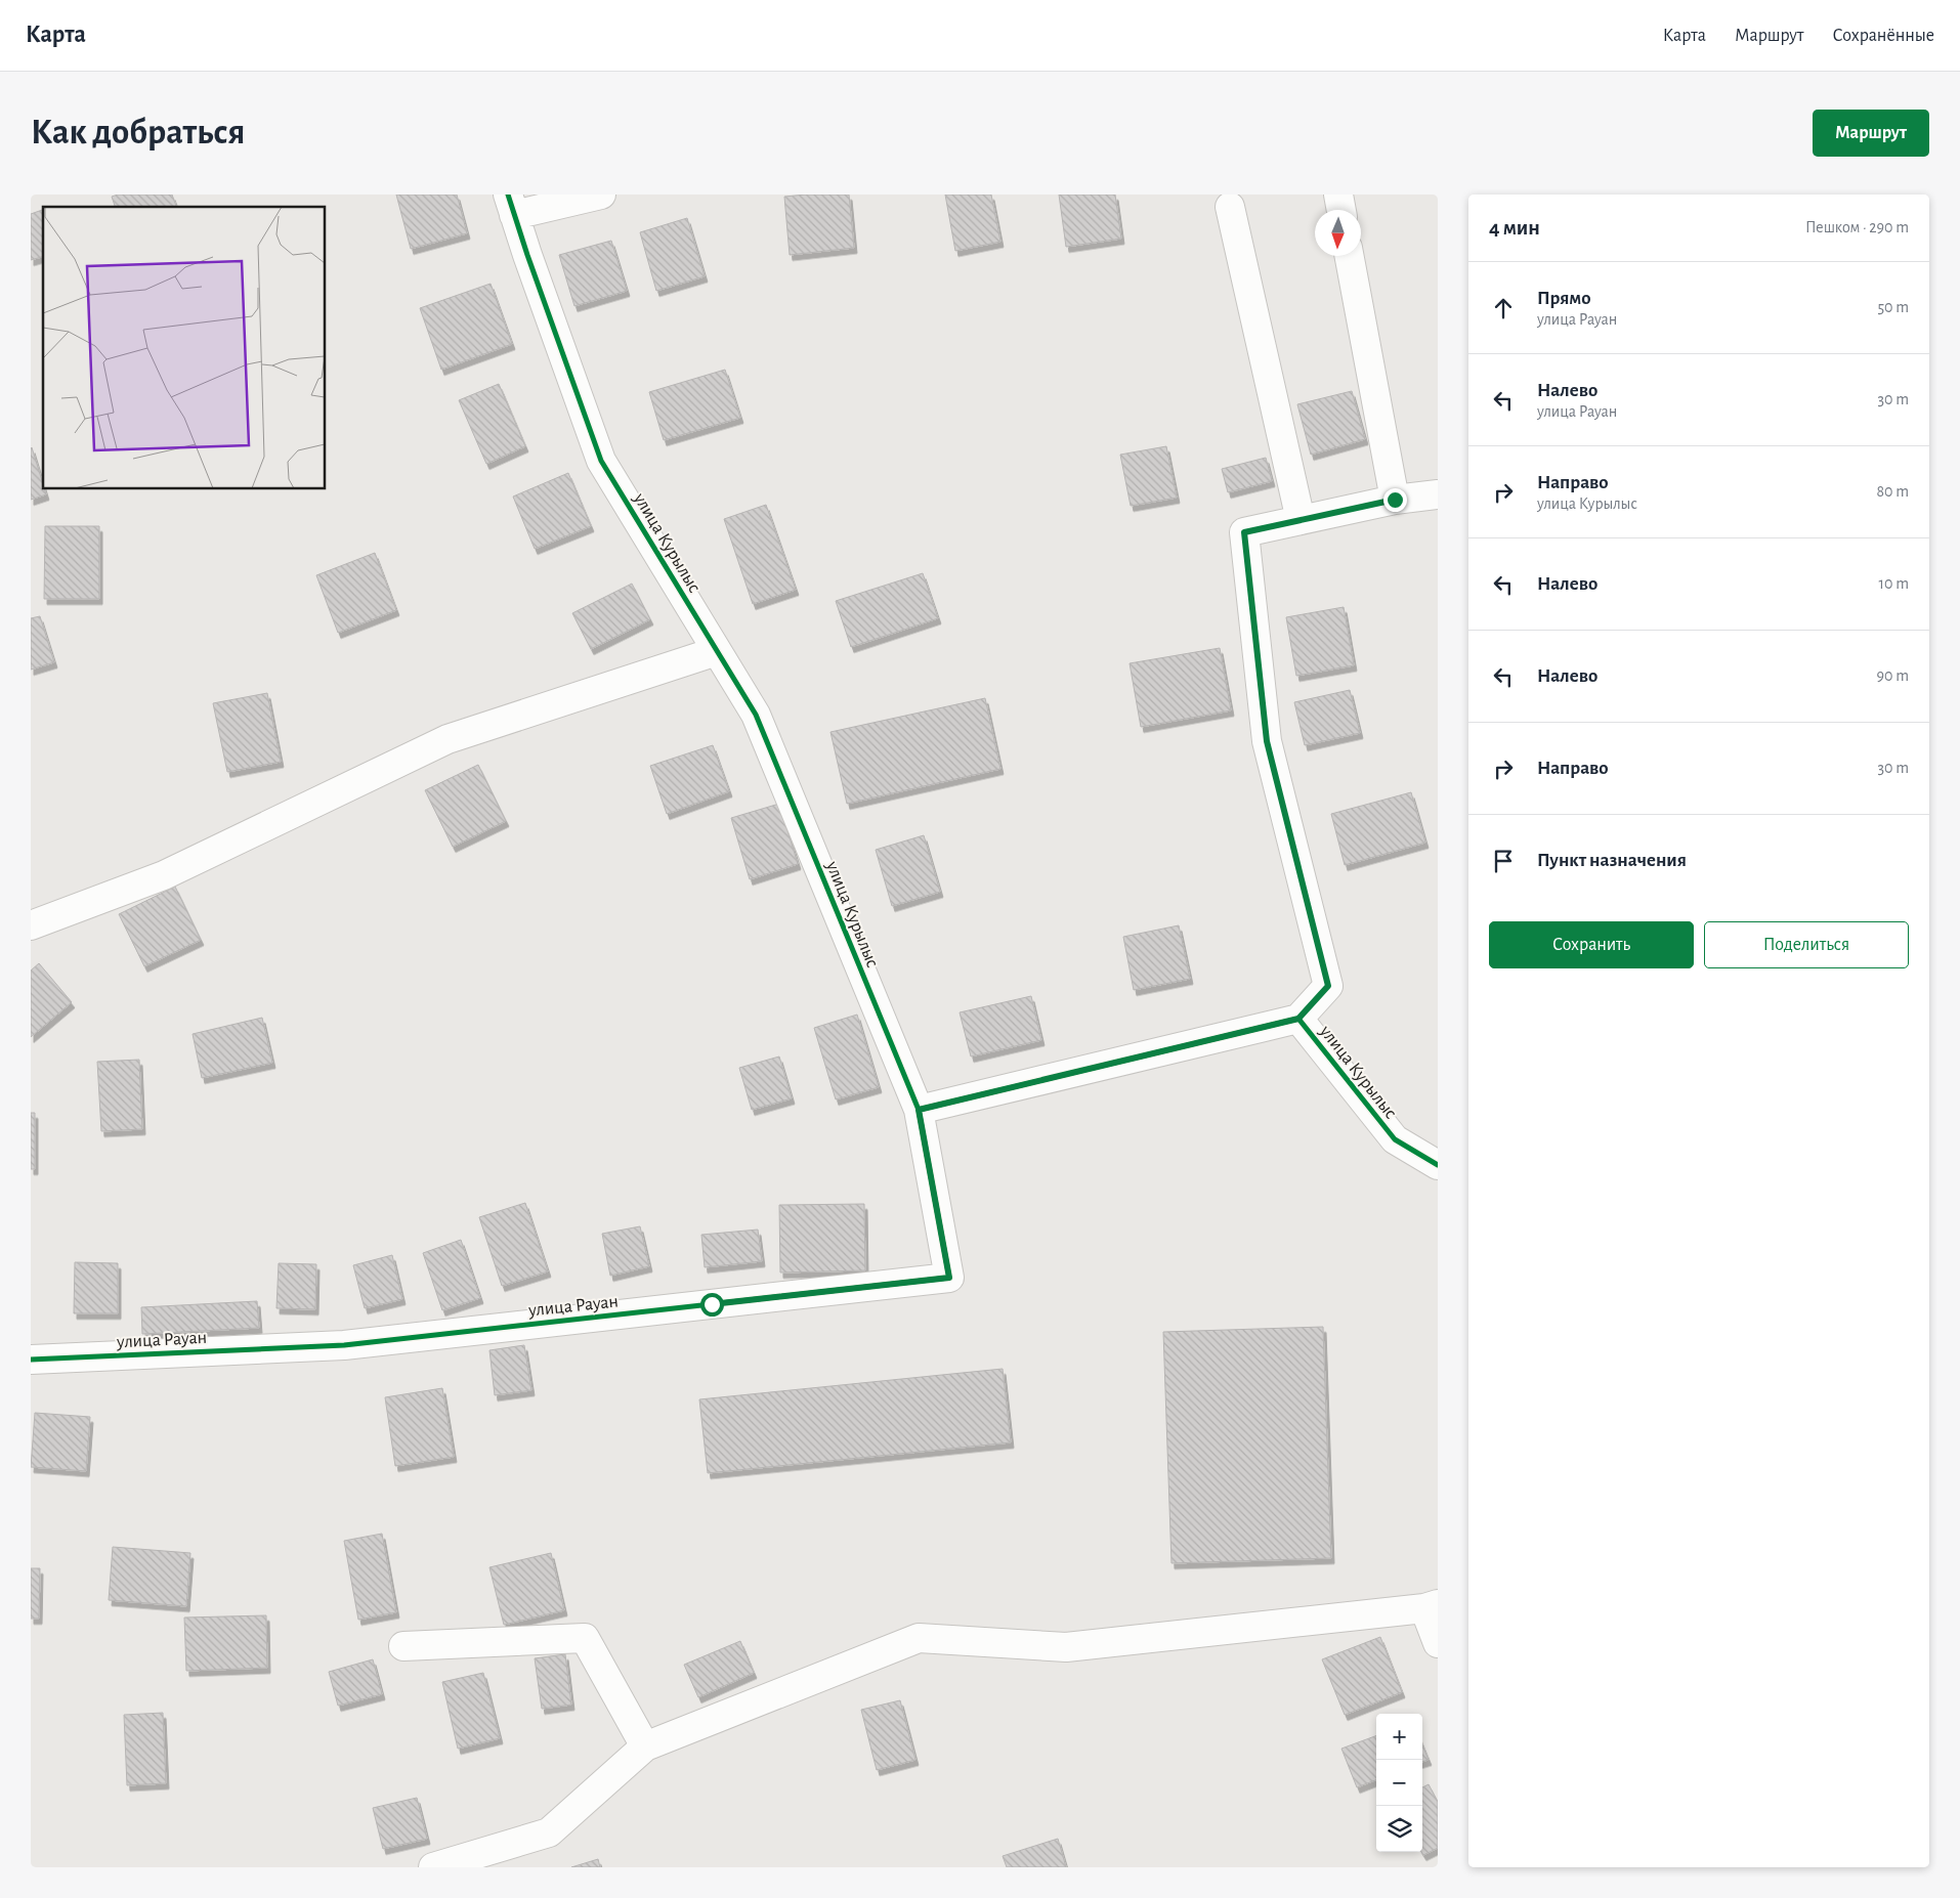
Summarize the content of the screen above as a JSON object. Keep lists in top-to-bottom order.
{
  "streets": {
    "street": ["улица Курылыс", "улица Рауан"]
  },
  "crossings": [
    ["улица Курылыс", "улица Рауан"]
  ],
  "north": "bottom",
  "page": {
    "header": "Карта",
    "nav": ["Карта", "Маршрут", "Сохранённые"],
    "buttons": [
      "Маршрут",
      ["Сохранить", "Поделиться"]
    ],
    "title": "Как добраться",
    "heading": ["4 мин", "Пешком · 290 m"],
    "list": [
      ["Прямо", "улица Рауан", "50 m"],
      ["Налево", "улица Рауан", "30 m"],
      ["Направо", "улица Курылыс", "80 m"],
      ["Налево", "10 m"],
      ["Налево", "90 m"],
      ["Направо", "30 m"],
      "Пункт назначения"
    ],
    "map_buttons": ["+", "−"]
  }
}
